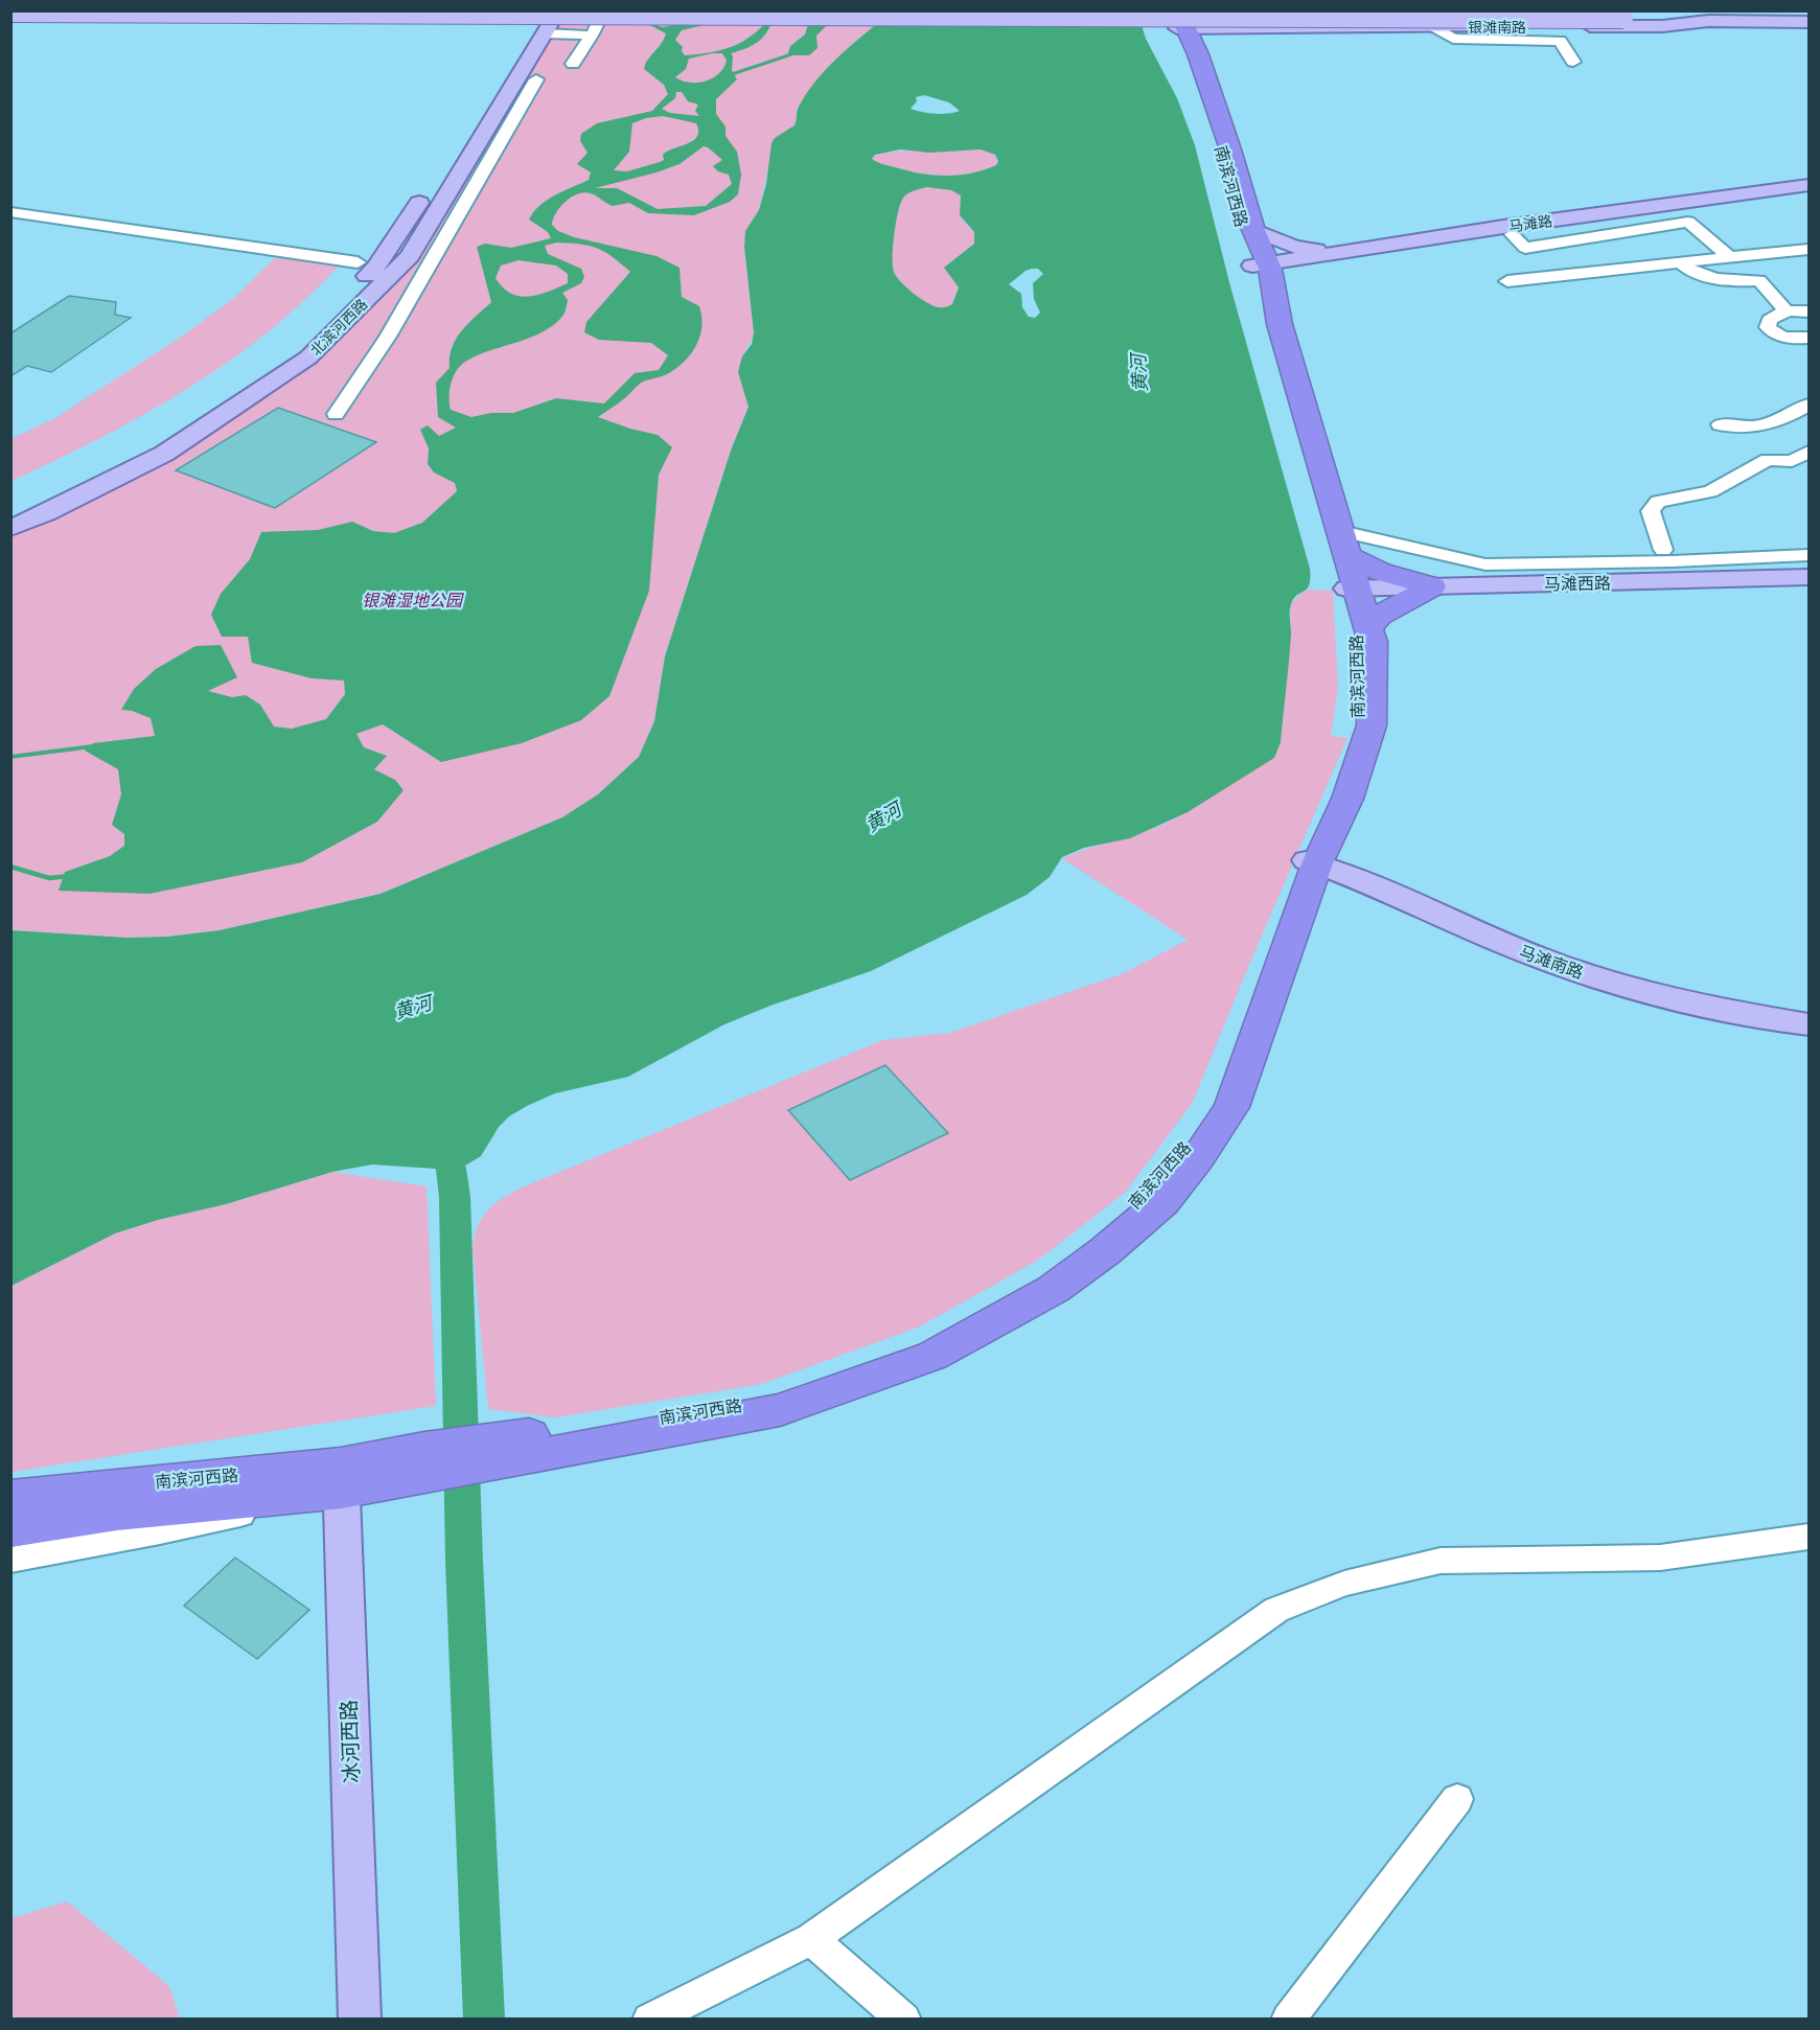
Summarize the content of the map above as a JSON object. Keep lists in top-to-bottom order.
{
  "streets": {
    "highway": ["南滨河西路"],
    "main road": [
      "银滩南路",
      "马滩路",
      "北滨河西路",
      "马滩西路",
      "马滩南路",
      "冰河西路"
    ]
  },
  "crossings": [
    ["银滩南路", "南滨河西路"],
    ["南滨河西路", "马滩路"],
    ["南滨河西路", "马滩南路"],
    ["南滨河西路", "冰河西路"]
  ],
  "water": ["黄河"],
  "parks": ["银滩湿地公园"]
}
